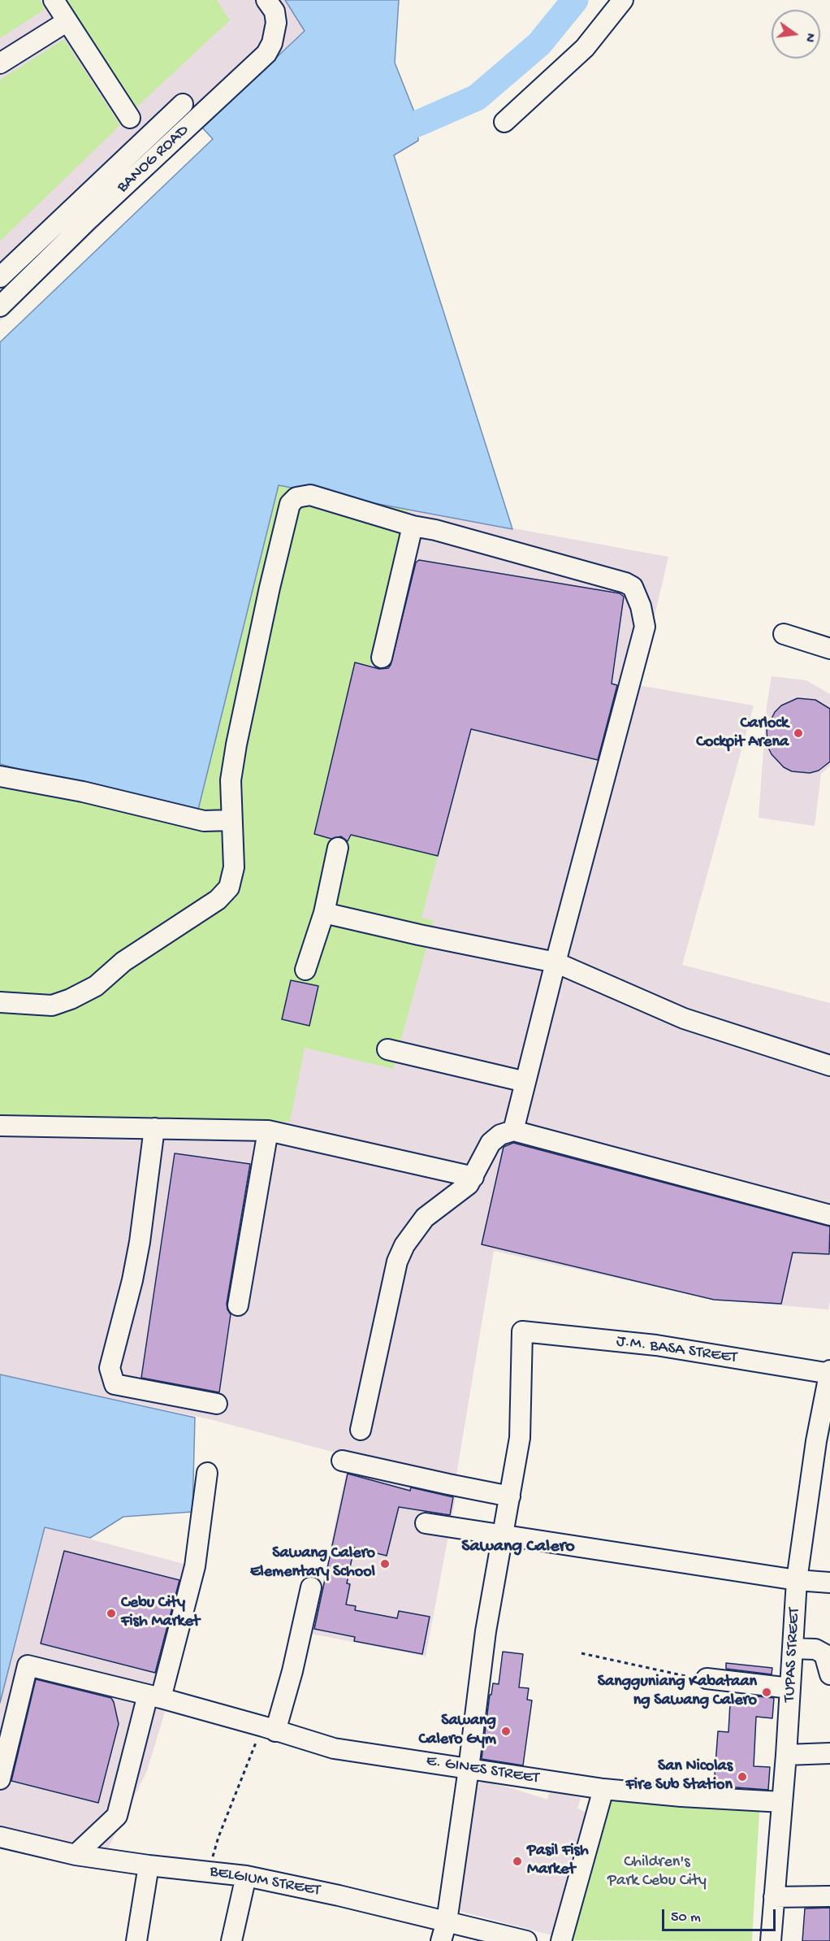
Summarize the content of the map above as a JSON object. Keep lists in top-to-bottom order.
{
  "streets": {
    "street": [
      "BANOG ROAD",
      "J.M. BASA STREET",
      "TUPAS STREET",
      "E. GINES STREET",
      "BELGIUM STREET"
    ]
  },
  "crossings": [
    ["J.M. BASA STREET", "TUPAS STREET"],
    ["TUPAS STREET", "E. GINES STREET"]
  ],
  "districts": ["Sawang Calero"],
  "parks": ["Children's Park Cebu City"],
  "places": [
    "Carlock Cockpit Arena",
    "Sawang Calero Elementary School",
    "Cebu City Fish Market",
    "Sangguniang Kabataan ng Sawang Calero",
    "Sawang Calero Gym",
    "San Nicolas Fire Sub Station",
    "Pasil Fish Market"
  ],
  "scale_bar": "50 m",
  "north": "right"
}
